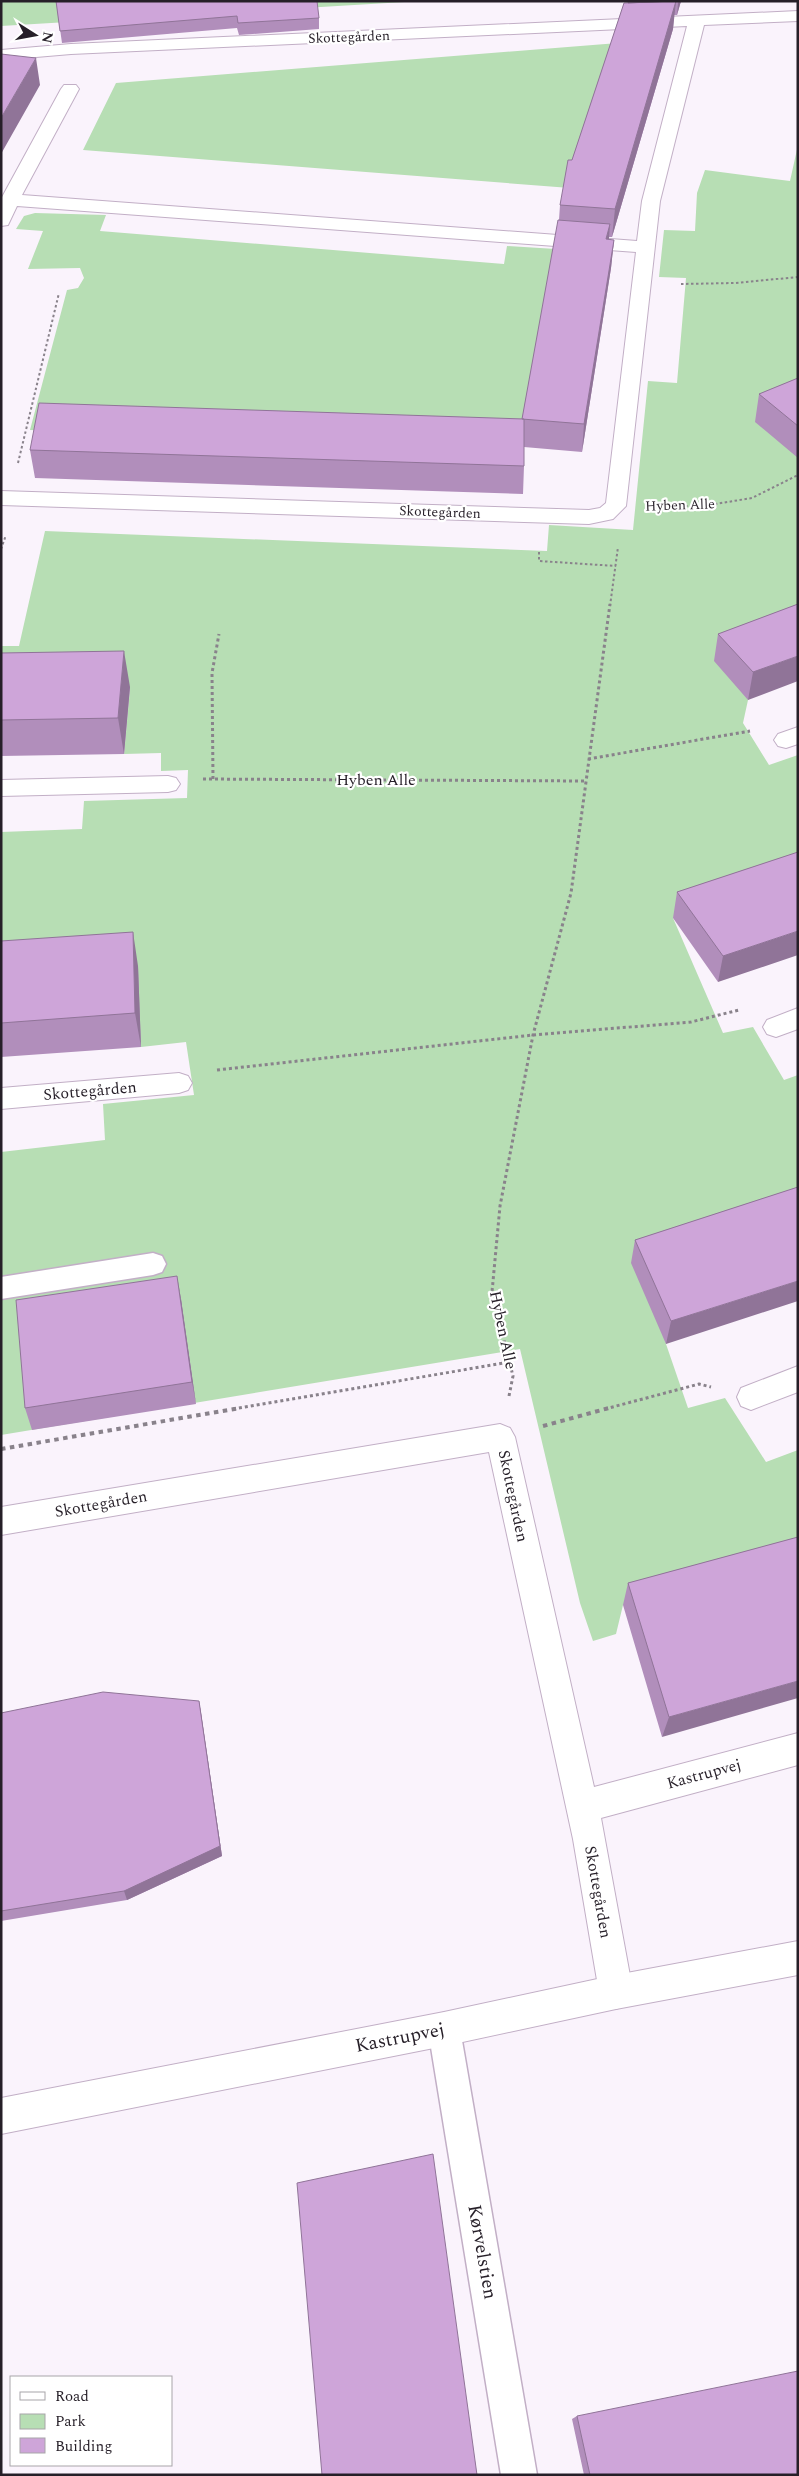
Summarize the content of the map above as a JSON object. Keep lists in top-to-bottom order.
{
  "streets": {
    "street": ["Skottegården", "Kastrupvej"],
    "lane": ["Kørvelstien"],
    "path": ["Hyben Alle"]
  },
  "crossings": [
    ["Skottegården", "Hyben Alle"],
    ["Skottegården", "Kastrupvej"],
    ["Kastrupvej", "Kørvelstien"]
  ],
  "legend": ["Road", "Park", "Building"],
  "north": "right"
}
